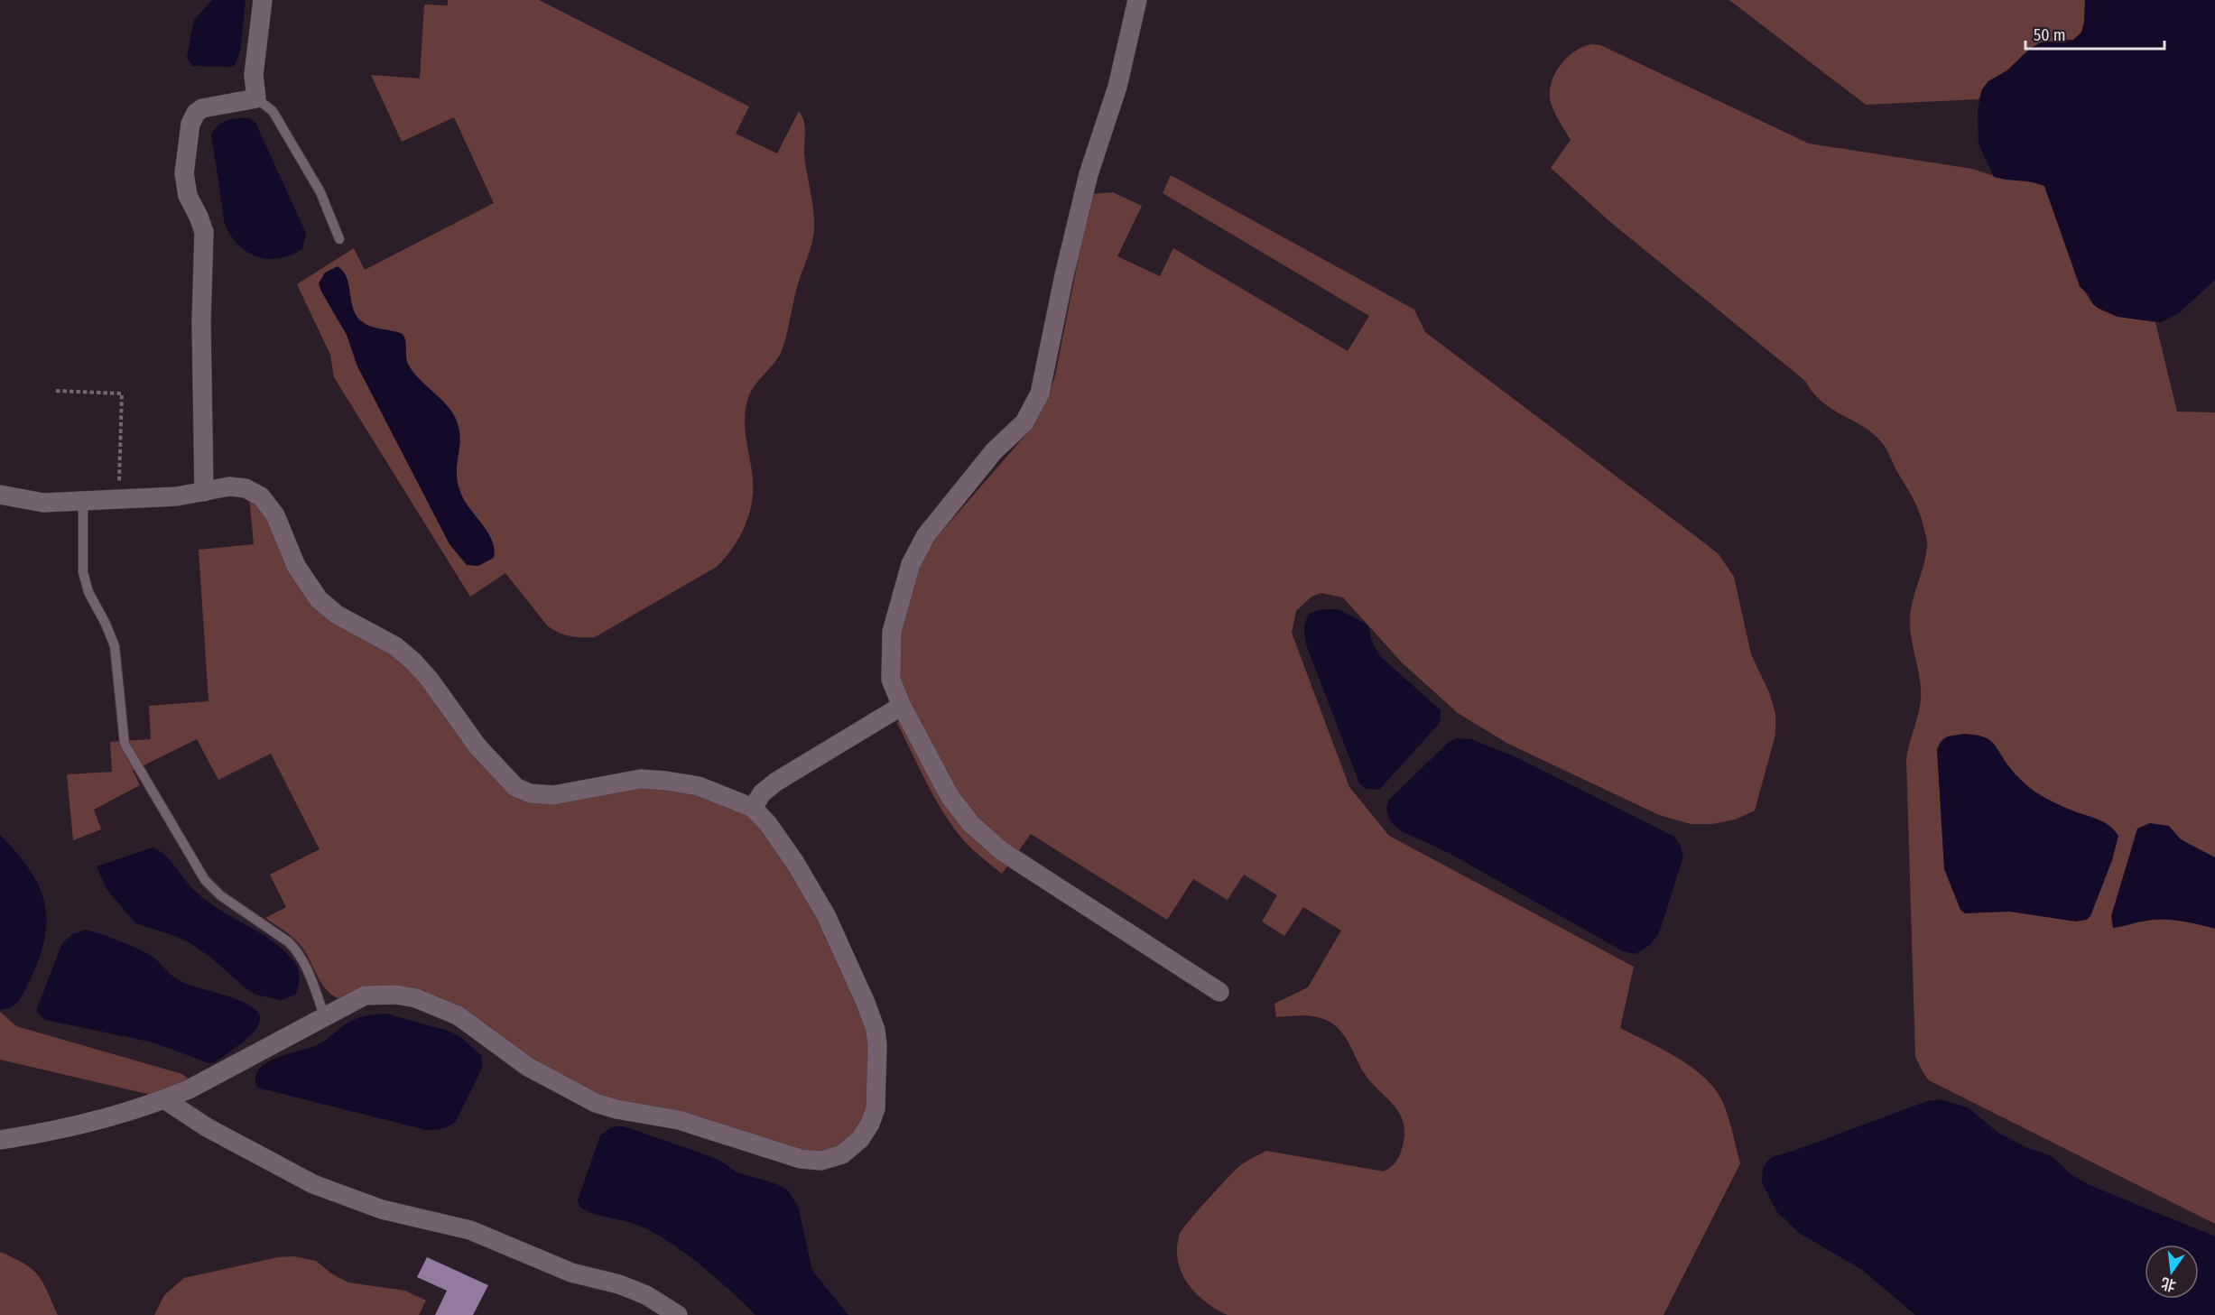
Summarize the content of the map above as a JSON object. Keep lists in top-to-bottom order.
{
  "scale_bar": "50 m",
  "north": "bottom"
}
